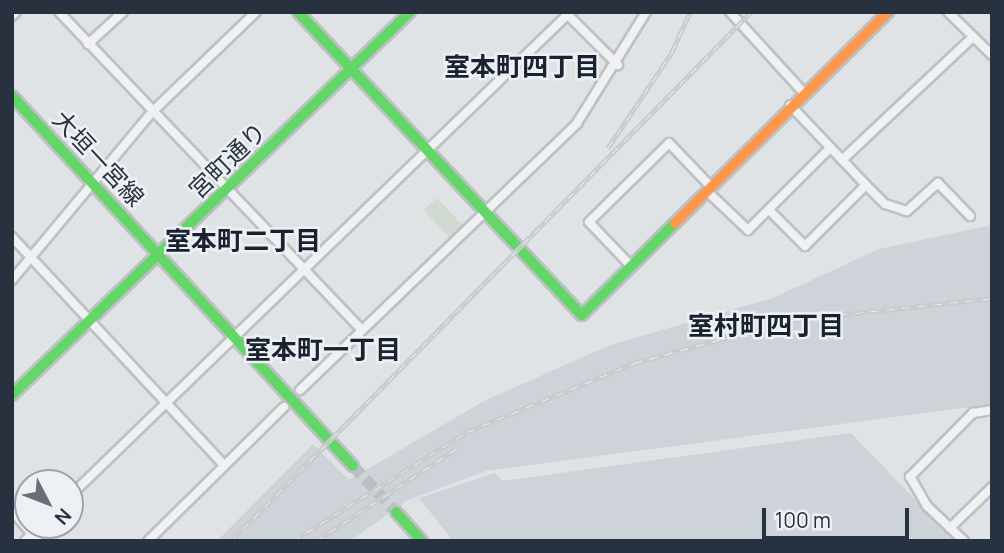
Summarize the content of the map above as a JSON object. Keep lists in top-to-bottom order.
{
  "streets": {
    "street": ["大垣一宮線", "宮町通り"]
  },
  "crossings": [
    ["大垣一宮線", "宮町通り"]
  ],
  "districts": [
    "室本町四丁目",
    "室本町二丁目",
    "室村町四丁目",
    "室本町一丁目"
  ],
  "scale_bar": "100 m",
  "north": "bottom right"
}
